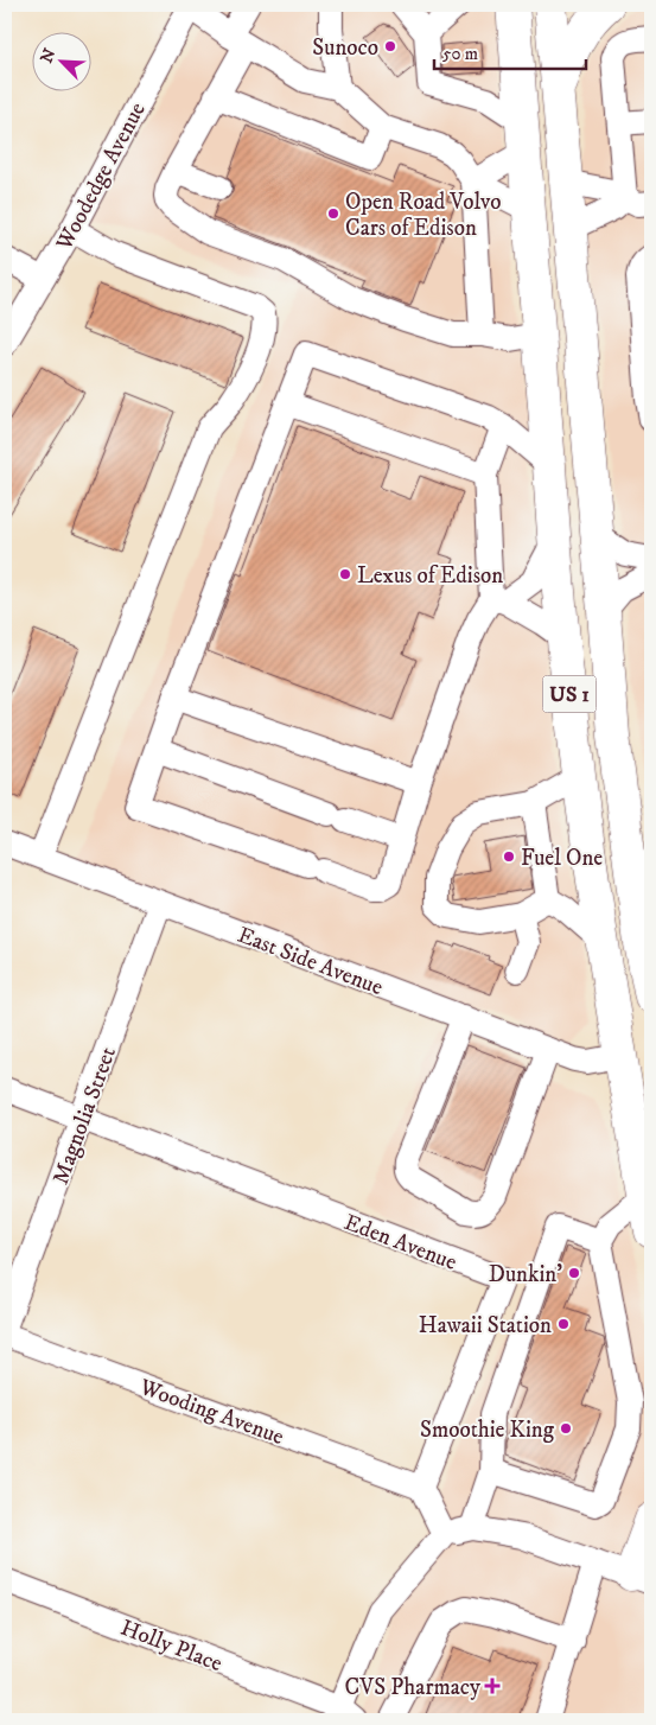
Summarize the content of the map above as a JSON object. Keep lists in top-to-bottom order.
{
  "streets": {
    "highway": ["US 1"],
    "street": [
      "Woodedge Avenue",
      "East Side Avenue",
      "Magnolia Street",
      "Eden Avenue",
      "Wooding Avenue",
      "Holly Place"
    ]
  },
  "crossings": [
    ["US 1", "East Side Avenue"],
    ["East Side Avenue", "Magnolia Street"],
    ["Magnolia Street", "Eden Avenue"],
    ["Eden Avenue", "Wooding Avenue"]
  ],
  "places": {
    "other": [
      "Sunoco",
      "Open Road Volvo Cars of Edison",
      "Lexus of Edison",
      "Fuel One",
      "Dunkin'",
      "Hawaii Station",
      "Smoothie King"
    ],
    "health": ["CVS Pharmacy"]
  },
  "scale_bar": "50 m",
  "north": "top left"
}
